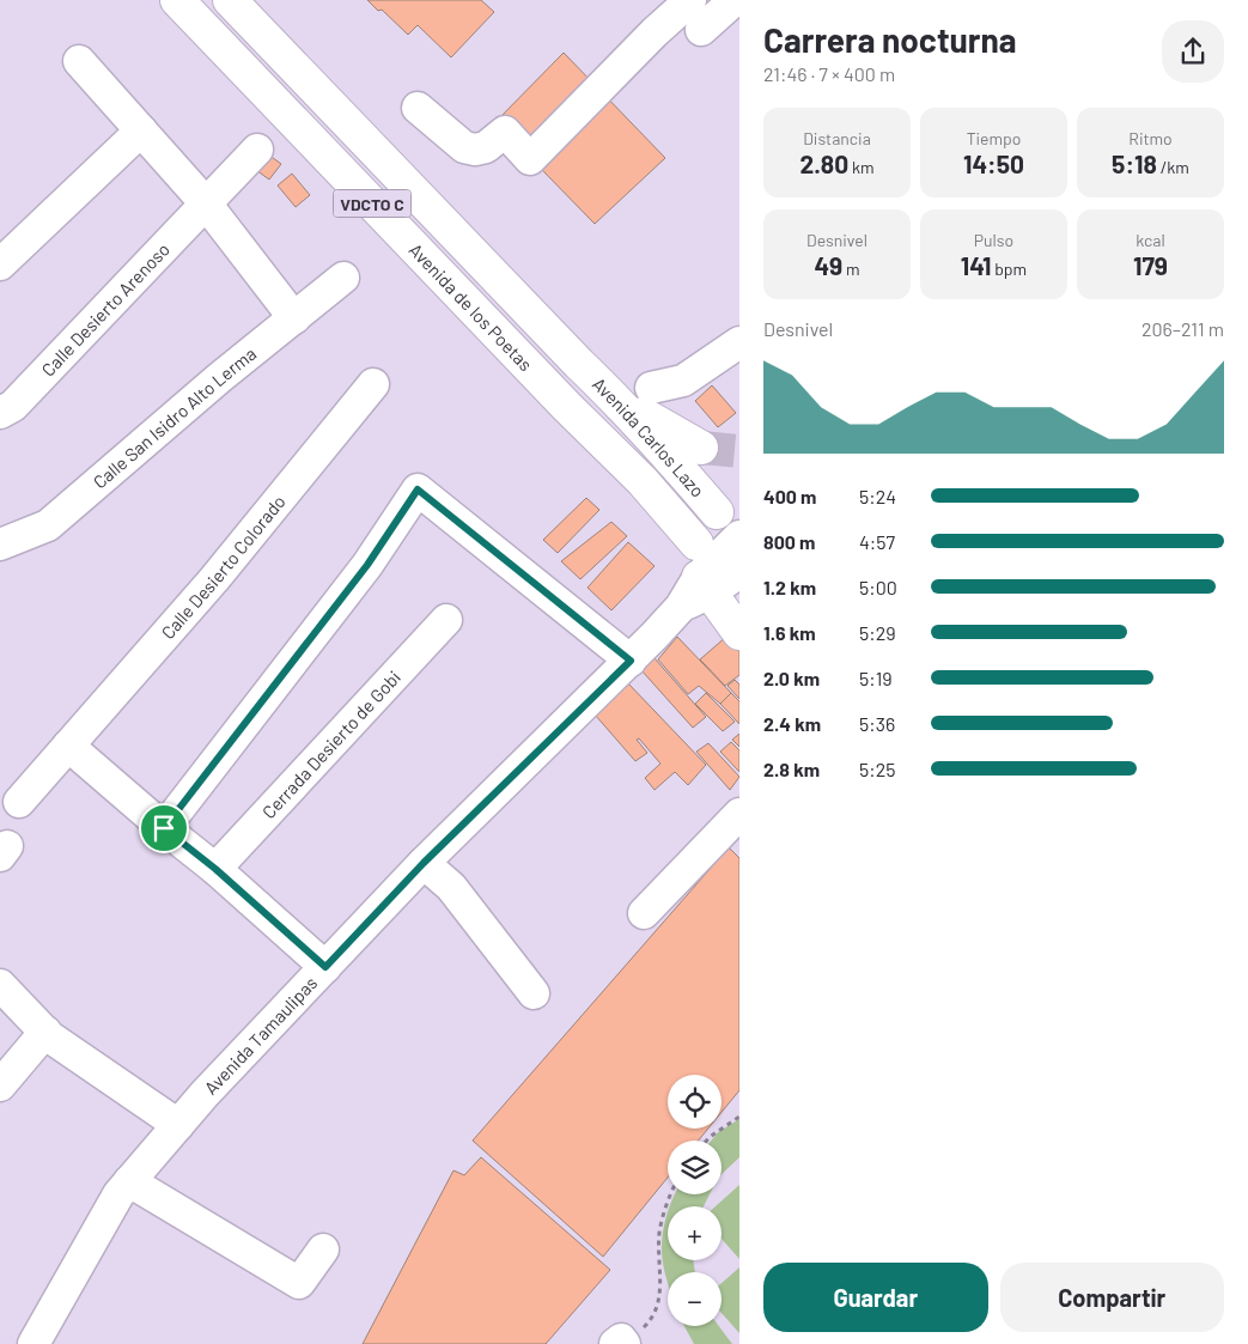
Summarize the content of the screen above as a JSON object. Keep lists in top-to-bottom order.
{
  "streets": {
    "main road": ["VDCTO C", "Avenida de los Poetas", "Avenida Carlos Lazo"],
    "street": [
      "Calle Desierto Arenoso",
      "Calle San Isidro Alto Lerma",
      "Calle Desierto Colorado",
      "Cerrada Desierto de Gobi",
      "Avenida Tamaulipas"
    ]
  },
  "crossings": [
    ["Avenida de los Poetas", "Avenida Carlos Lazo"]
  ],
  "page": {
    "heading": ["Carrera nocturna", "21:46 · 7 × 400 m"],
    "stats": [
      ["Distancia", "2.80 km"],
      ["Tiempo", "14:50"],
      ["Ritmo", "5:18 /km"],
      ["Desnivel", "49 m"],
      ["Pulso", "141 bpm"],
      ["kcal", "179"]
    ],
    "chart": ["Desnivel", "206–211 m"],
    "list": [
      {
        "name": "400 m",
        "note": "5:24"
      },
      {
        "name": "800 m",
        "note": "4:57"
      },
      {
        "name": "1.2 km",
        "note": "5:00"
      },
      {
        "name": "1.6 km",
        "note": "5:29"
      },
      {
        "name": "2.0 km",
        "note": "5:19"
      },
      {
        "name": "2.4 km",
        "note": "5:36"
      },
      {
        "name": "2.8 km",
        "note": "5:25"
      }
    ],
    "map_buttons": ["+", "−"],
    "buttons": ["Guardar", "Compartir"]
  }
}
